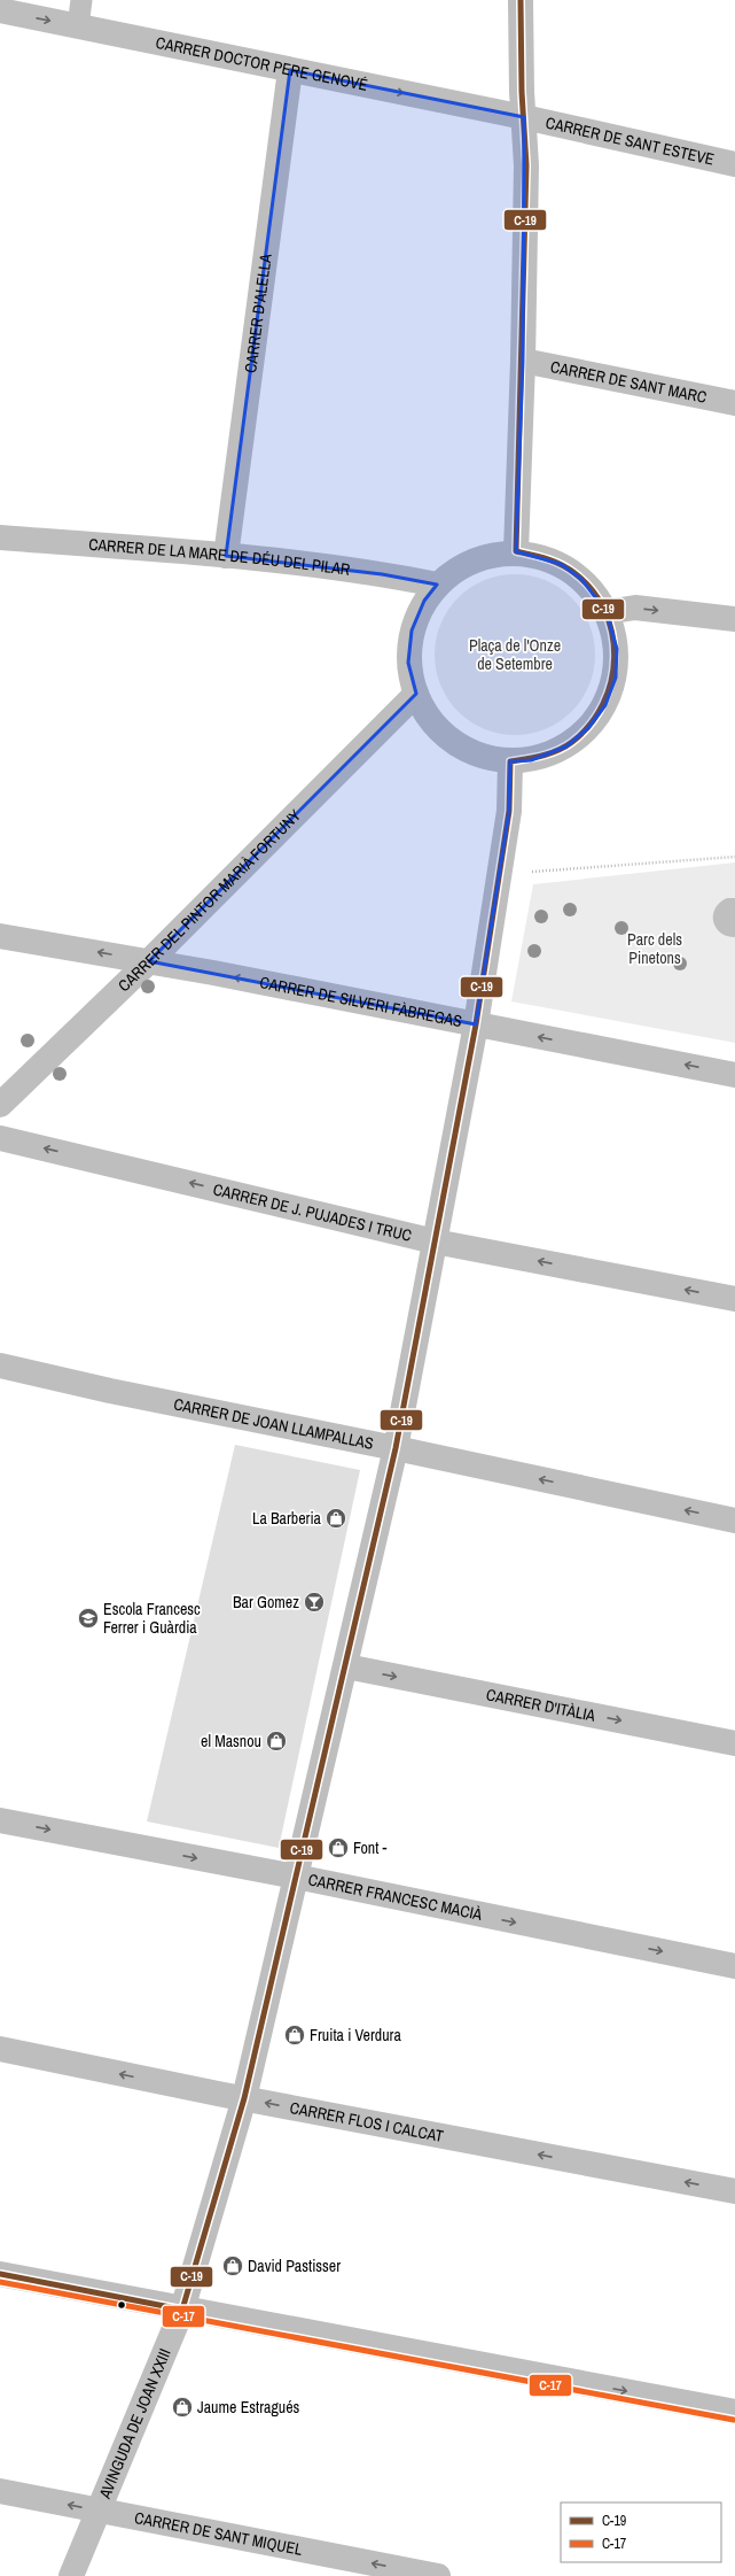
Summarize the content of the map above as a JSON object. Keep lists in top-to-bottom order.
{
  "streets": {
    "street": [
      "CARRER DOCTOR PERE GENOVÉ",
      "CARRER DE SANT ESTEVE",
      "CARRER D'ALELLA",
      "CARRER DE SANT MARC",
      "CARRER DE LA MARE DE DÉU DEL PILAR",
      "CARRER DEL PINTOR MARIÀ FORTUNY",
      "CARRER DE SILVERI FÀBREGAS",
      "CARRER DE J. PUJADES I TRUC",
      "CARRER DE JOAN LLAMPALLAS",
      "CARRER D'ITÀLIA",
      "CARRER FRANCESC MACIÀ",
      "CARRER FLOS I CALCAT",
      "AVINGUDA DE JOAN XXIII",
      "CARRER DE SANT MIQUEL"
    ]
  },
  "crossings": [
    ["CARRER DOCTOR PERE GENOVÉ", "CARRER DE SANT ESTEVE"],
    ["CARRER DOCTOR PERE GENOVÉ", "CARRER D'ALELLA"],
    ["CARRER D'ALELLA", "CARRER DE LA MARE DE DÉU DEL PILAR"],
    ["CARRER DEL PINTOR MARIÀ FORTUNY", "CARRER DE SILVERI FÀBREGAS"],
    ["CARRER DE SILVERI FÀBREGAS", "AVINGUDA DE JOAN XXIII"],
    ["CARRER DE J. PUJADES I TRUC", "AVINGUDA DE JOAN XXIII"],
    ["CARRER DE JOAN LLAMPALLAS", "AVINGUDA DE JOAN XXIII"],
    ["CARRER D'ITÀLIA", "AVINGUDA DE JOAN XXIII"],
    ["CARRER FRANCESC MACIÀ", "AVINGUDA DE JOAN XXIII"],
    ["CARRER FLOS I CALCAT", "AVINGUDA DE JOAN XXIII"],
    ["AVINGUDA DE JOAN XXIII", "CARRER DE SANT MIQUEL"]
  ],
  "one_way": [
    "CARRER DOCTOR PERE GENOVÉ",
    "CARRER DE SILVERI FÀBREGAS",
    "CARRER DE J. PUJADES I TRUC",
    "CARRER DE JOAN LLAMPALLAS",
    "CARRER D'ITÀLIA",
    "CARRER FRANCESC MACIÀ"
  ],
  "parks": ["Plaça de l'Onze de Setembre", "Parc dels Pinetons"],
  "places": {
    "shop": [
      "La Barberia",
      "el Masnou",
      "Font -",
      "Fruita i Verdura",
      "David Pastisser",
      "Jaume Estragués"
    ],
    "bar": ["Bar Gomez"],
    "school or university": ["Escola Francesc Ferrer i Guàrdia"]
  },
  "lines": ["transit line C-19", "transit line C-17"],
  "legend": ["C-19", "C-17"]
}
